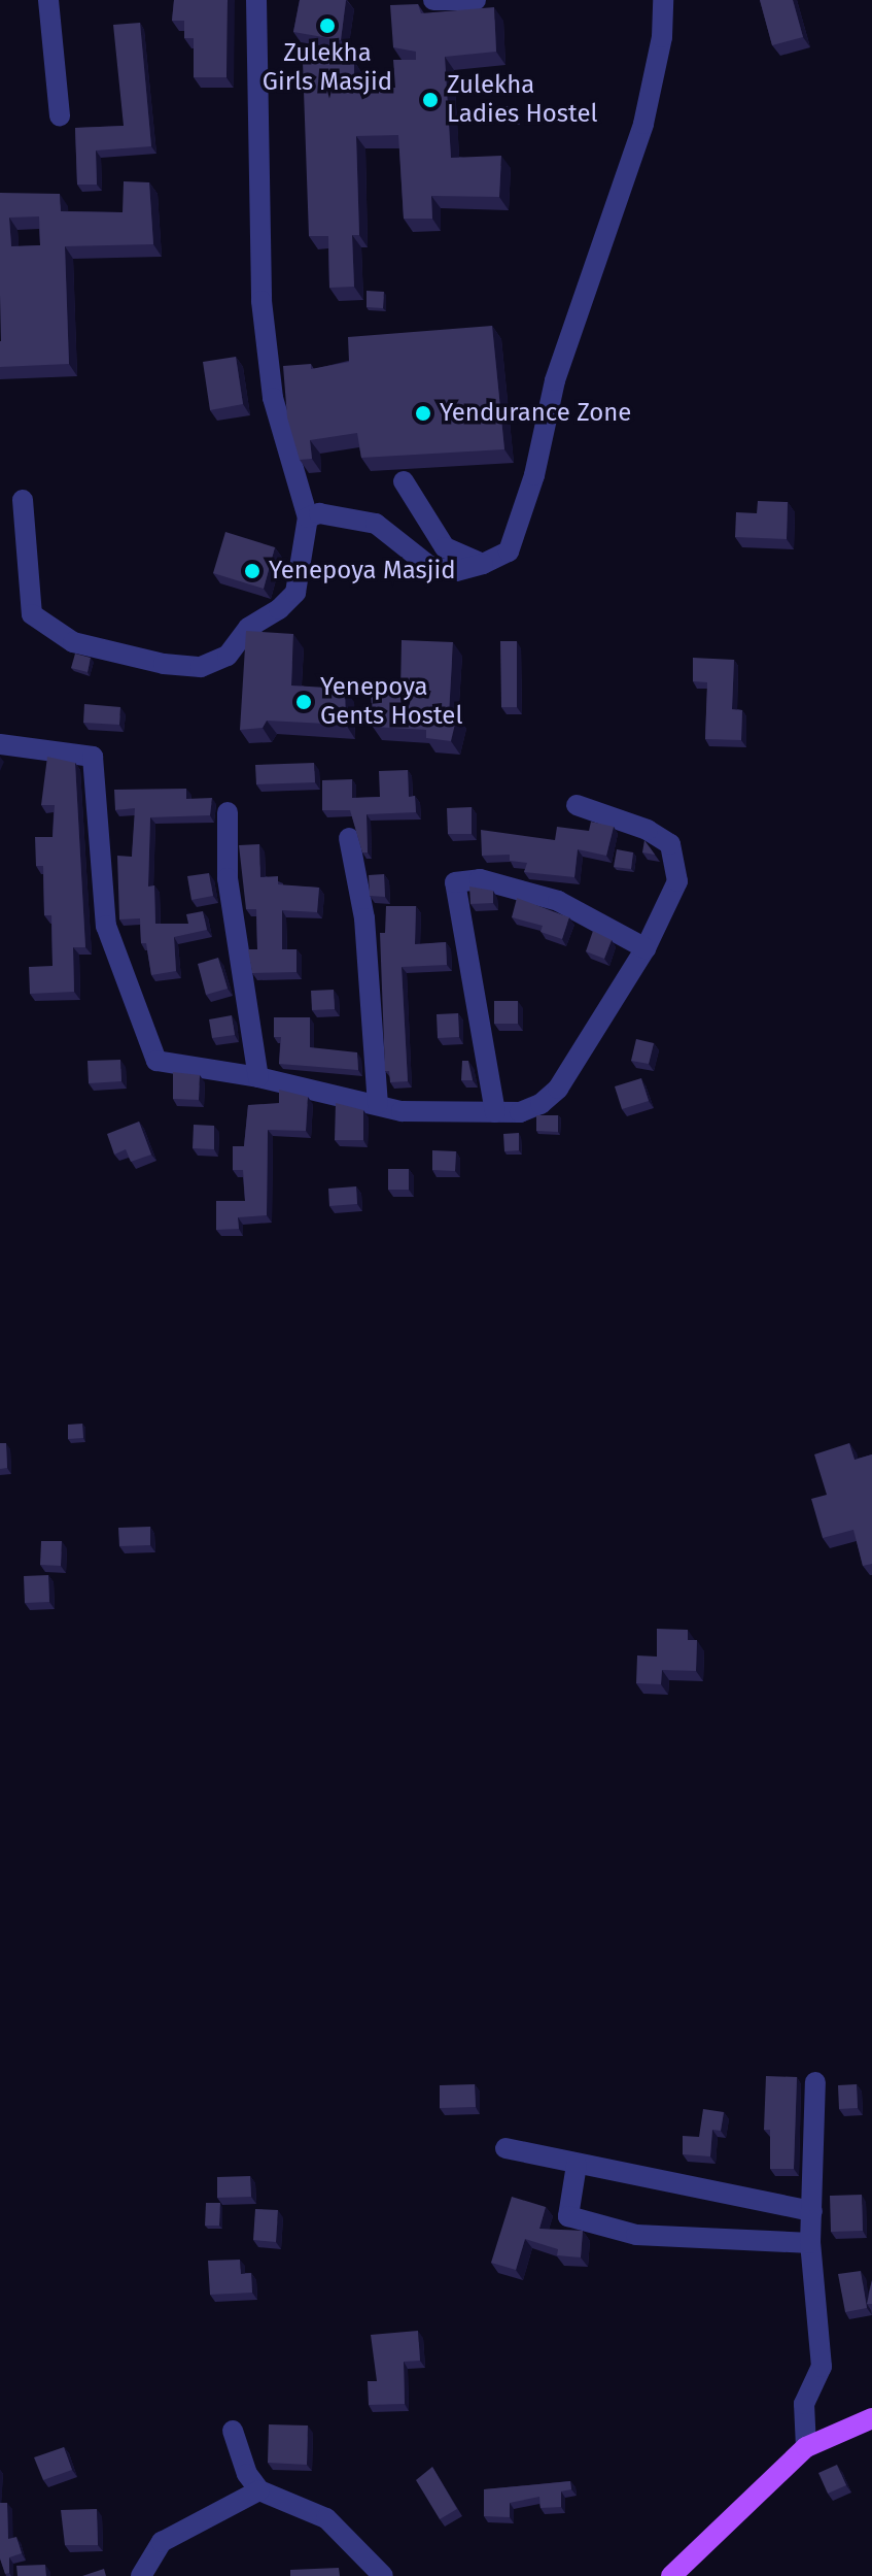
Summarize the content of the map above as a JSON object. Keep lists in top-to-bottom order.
{
  "places": [
    "Zulekha Girls Masjid",
    "Zulekha Ladies Hostel",
    "Yendurance Zone",
    "Yenepoya Masjid",
    "Yenepoya Gents Hostel"
  ]
}
